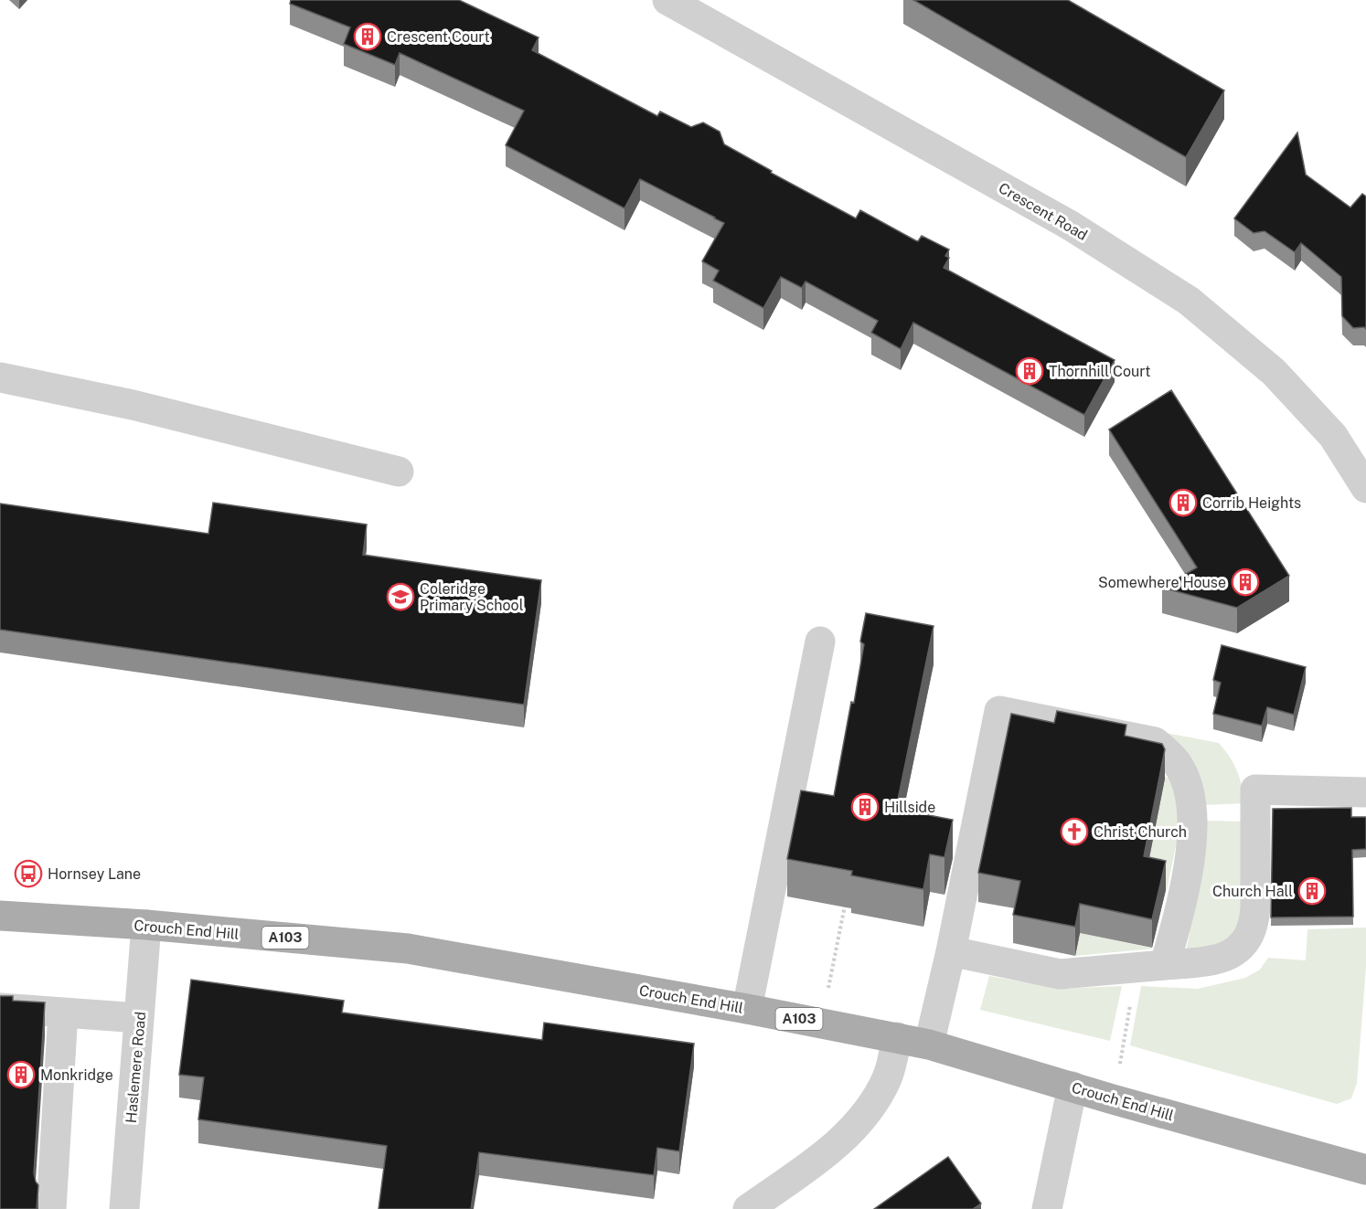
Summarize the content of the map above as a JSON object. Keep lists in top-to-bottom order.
{
  "streets": {
    "main road": ["Crouch End Hill", "A103"],
    "street": ["Crescent Road", "Haslemere Road"]
  },
  "crossings": [
    ["Crouch End Hill", "Haslemere Road"]
  ],
  "places": {
    "building": [
      "Crescent Court",
      "Thornhill Court",
      "Corrib Heights",
      "Somewhere House",
      "Hillside",
      "Church Hall",
      "Monkridge"
    ],
    "school or university": ["Coleridge Primary School"],
    "church": ["Christ Church"],
    "bus stop": ["Hornsey Lane"]
  }
}
